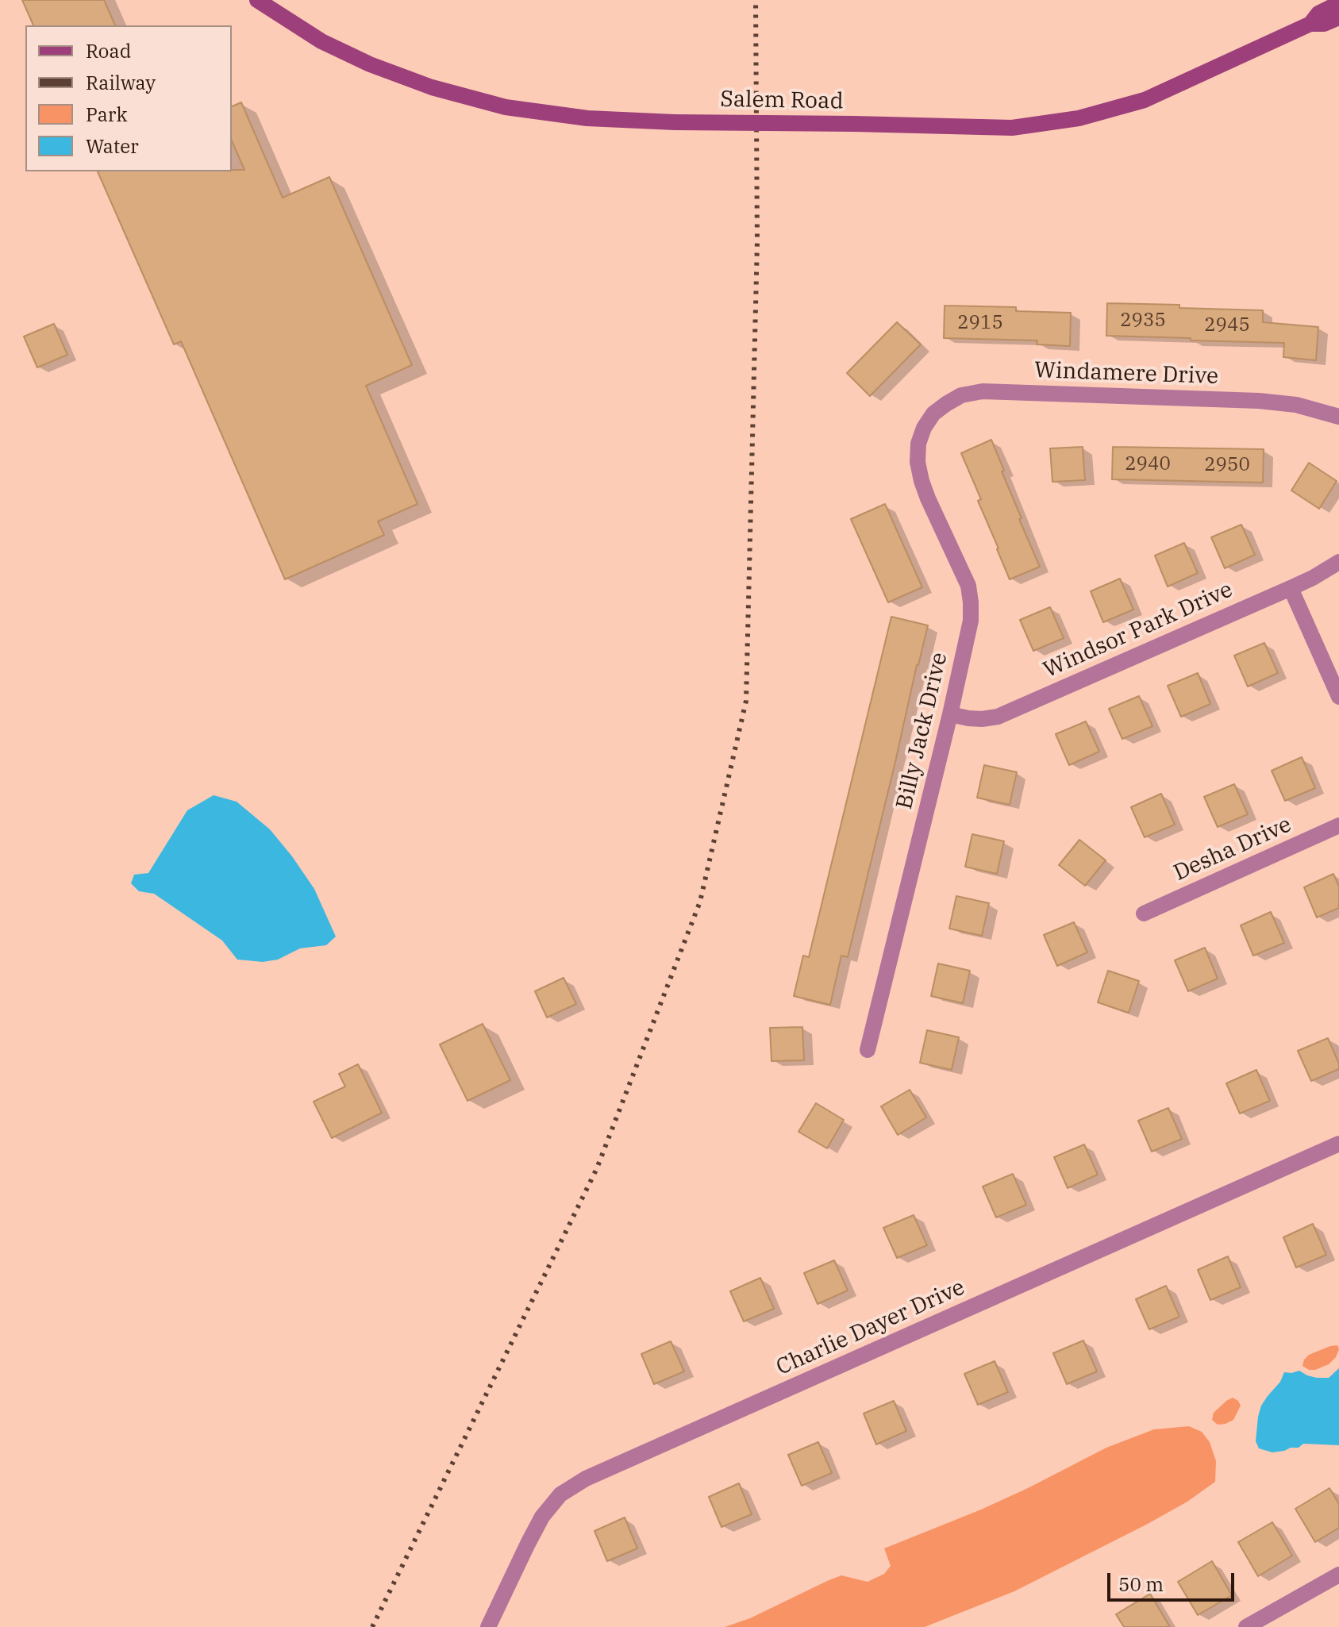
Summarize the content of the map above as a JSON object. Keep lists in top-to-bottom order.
{
  "streets": {
    "main road": ["Salem Road"],
    "street": [
      "Windamere Drive",
      "Windsor Park Drive",
      "Billy Jack Drive",
      "Desha Drive",
      "Charlie Dayer Drive"
    ]
  },
  "crossings": [
    ["Windamere Drive", "Billy Jack Drive"],
    ["Windsor Park Drive", "Billy Jack Drive"]
  ],
  "house_numbers": [
    "2935",
    "2915",
    "2945",
    "2940",
    "2950"
  ],
  "legend": [
    "Road",
    "Railway",
    "Park",
    "Water"
  ],
  "scale_bar": "50 m"
}
